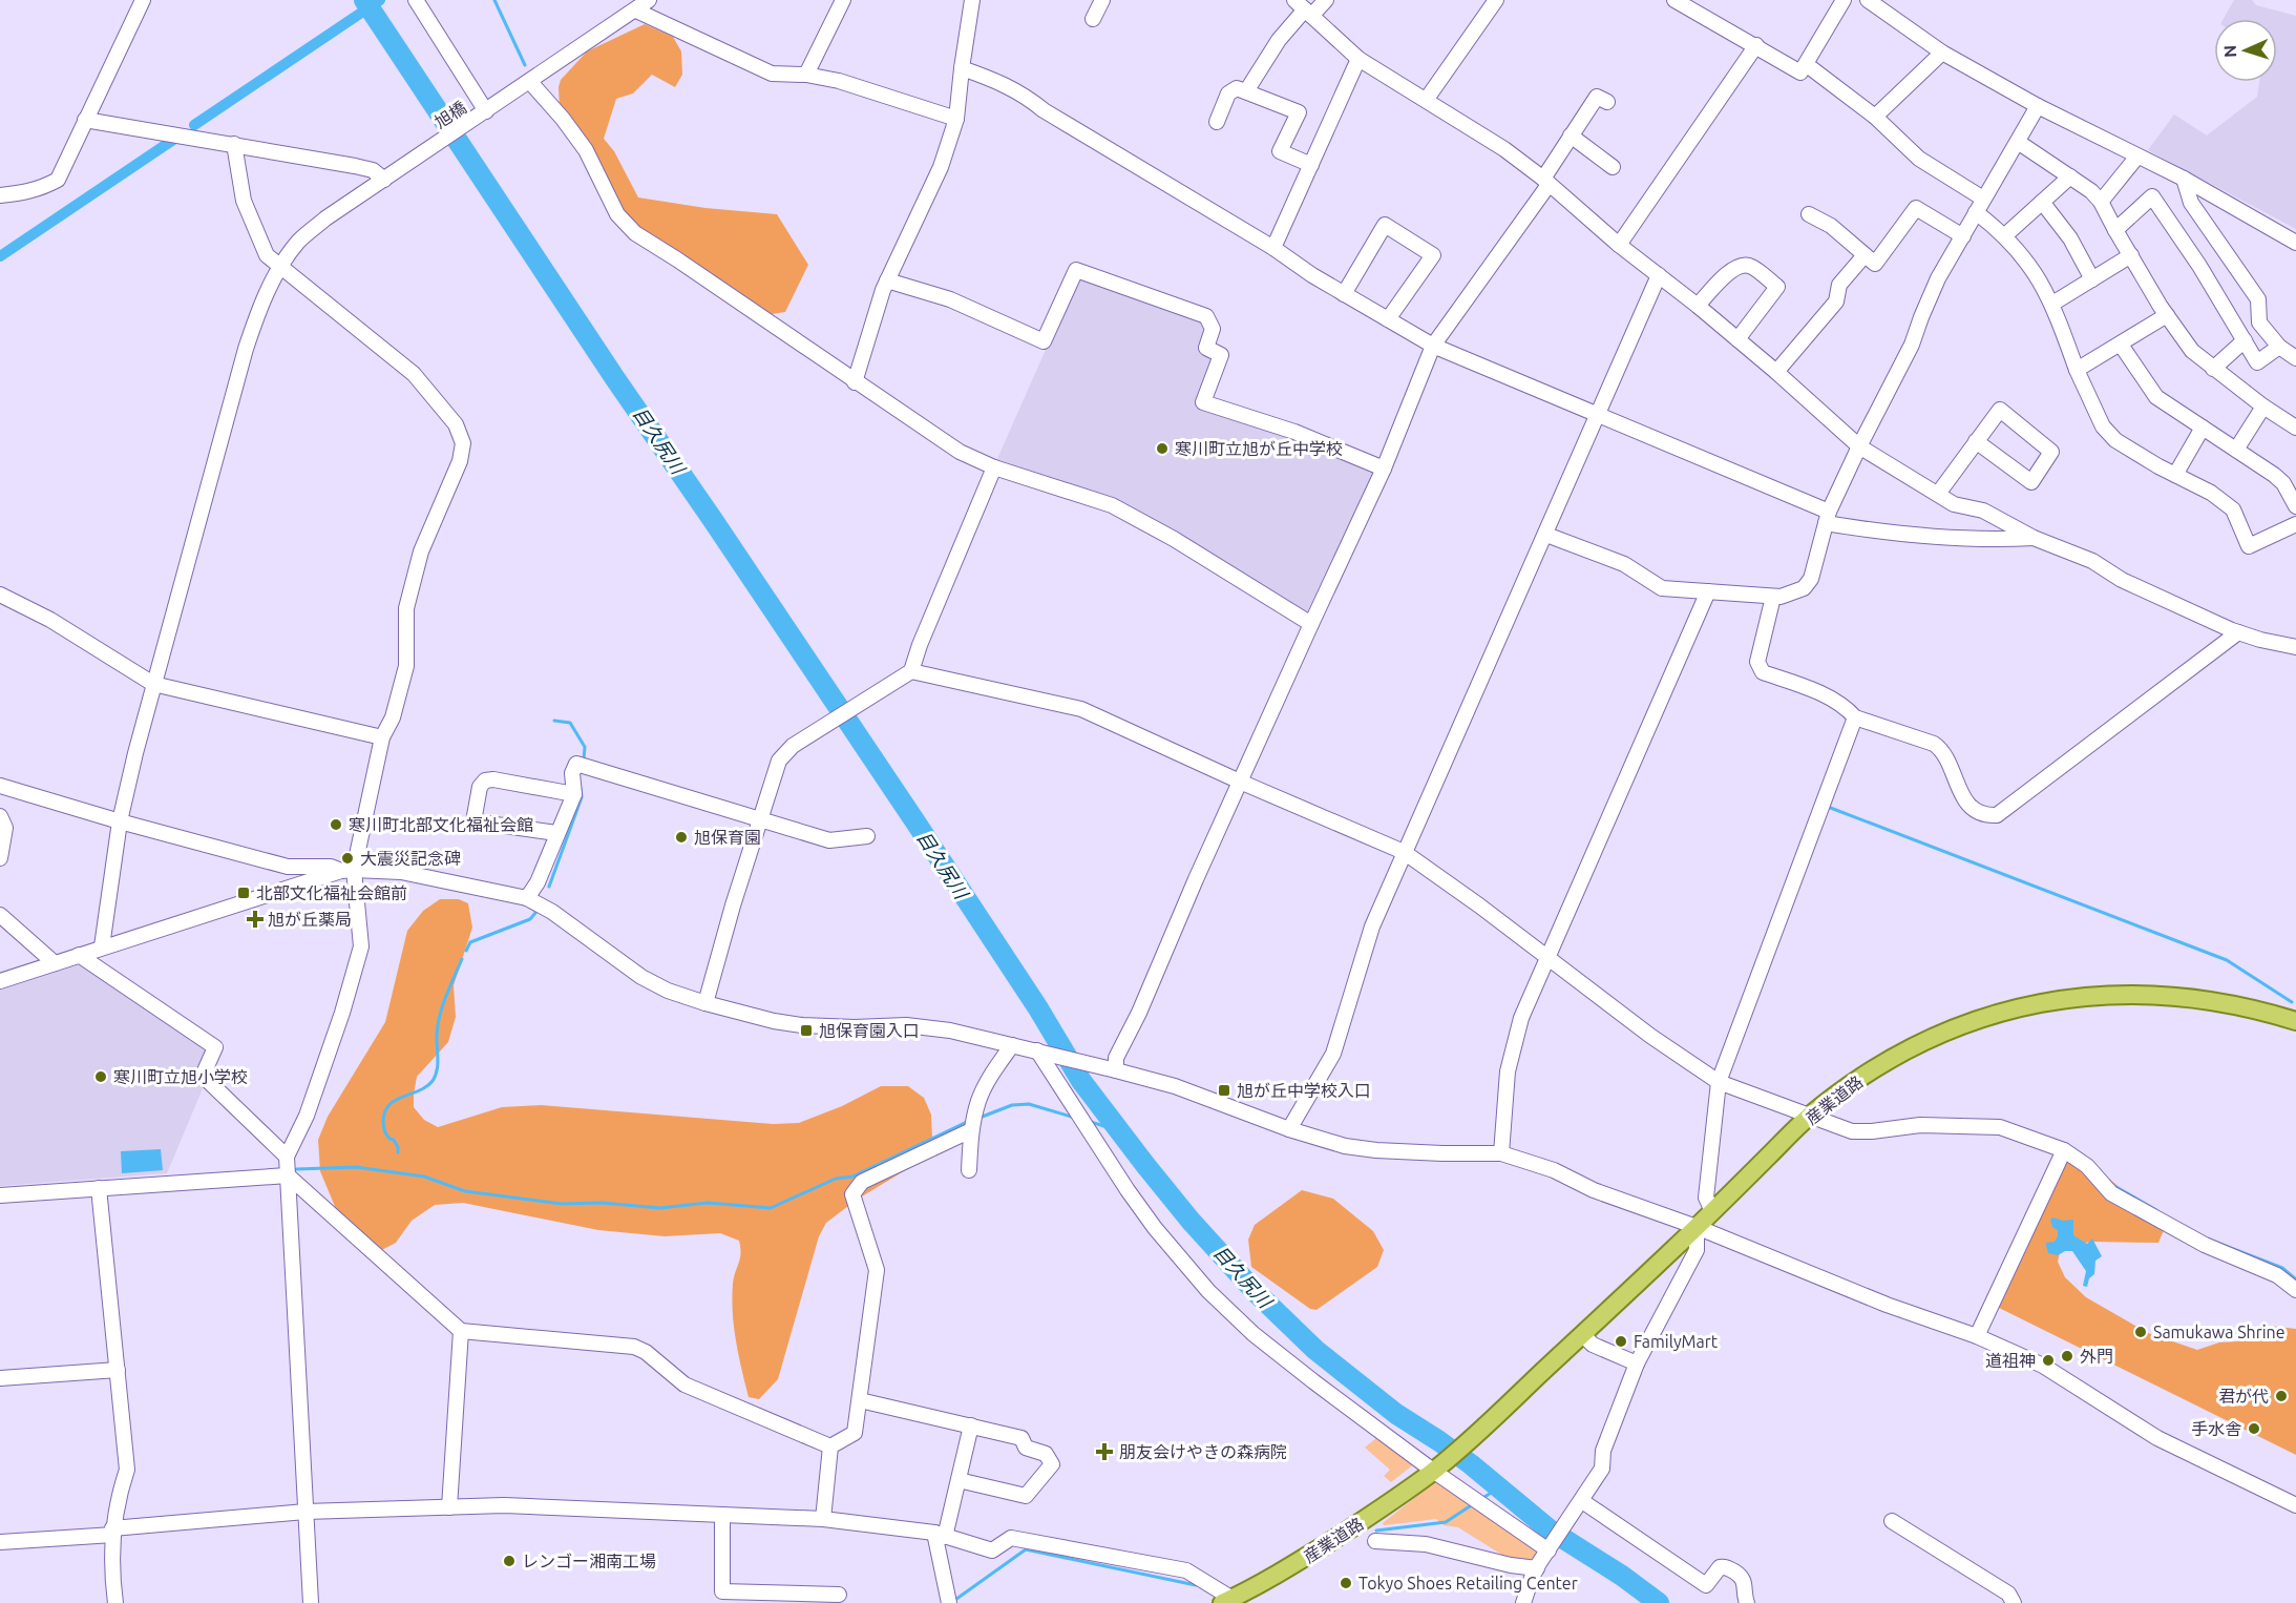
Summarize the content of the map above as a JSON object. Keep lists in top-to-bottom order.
{
  "streets": {
    "main road": ["産業道路"],
    "street": ["旭橋"]
  },
  "water": ["目久尻川"],
  "places": {
    "other": [
      "寒川町立旭が丘中学校",
      "寒川町北部文化福祉会館",
      "旭保育園",
      "大震災記念碑",
      "寒川町立旭小学校",
      "Samukawa Shrine",
      "FamilyMart",
      "外門",
      "道祖神",
      "君が代",
      "手水舎",
      "レンゴー湘南工場",
      "Tokyo Shoes Retailing Center"
    ],
    "transit": ["北部文化福祉会館前", "旭保育園入口", "旭が丘中学校入口"],
    "health": ["旭が丘薬局", "朋友会けやきの森病院"]
  },
  "north": "left"
}
